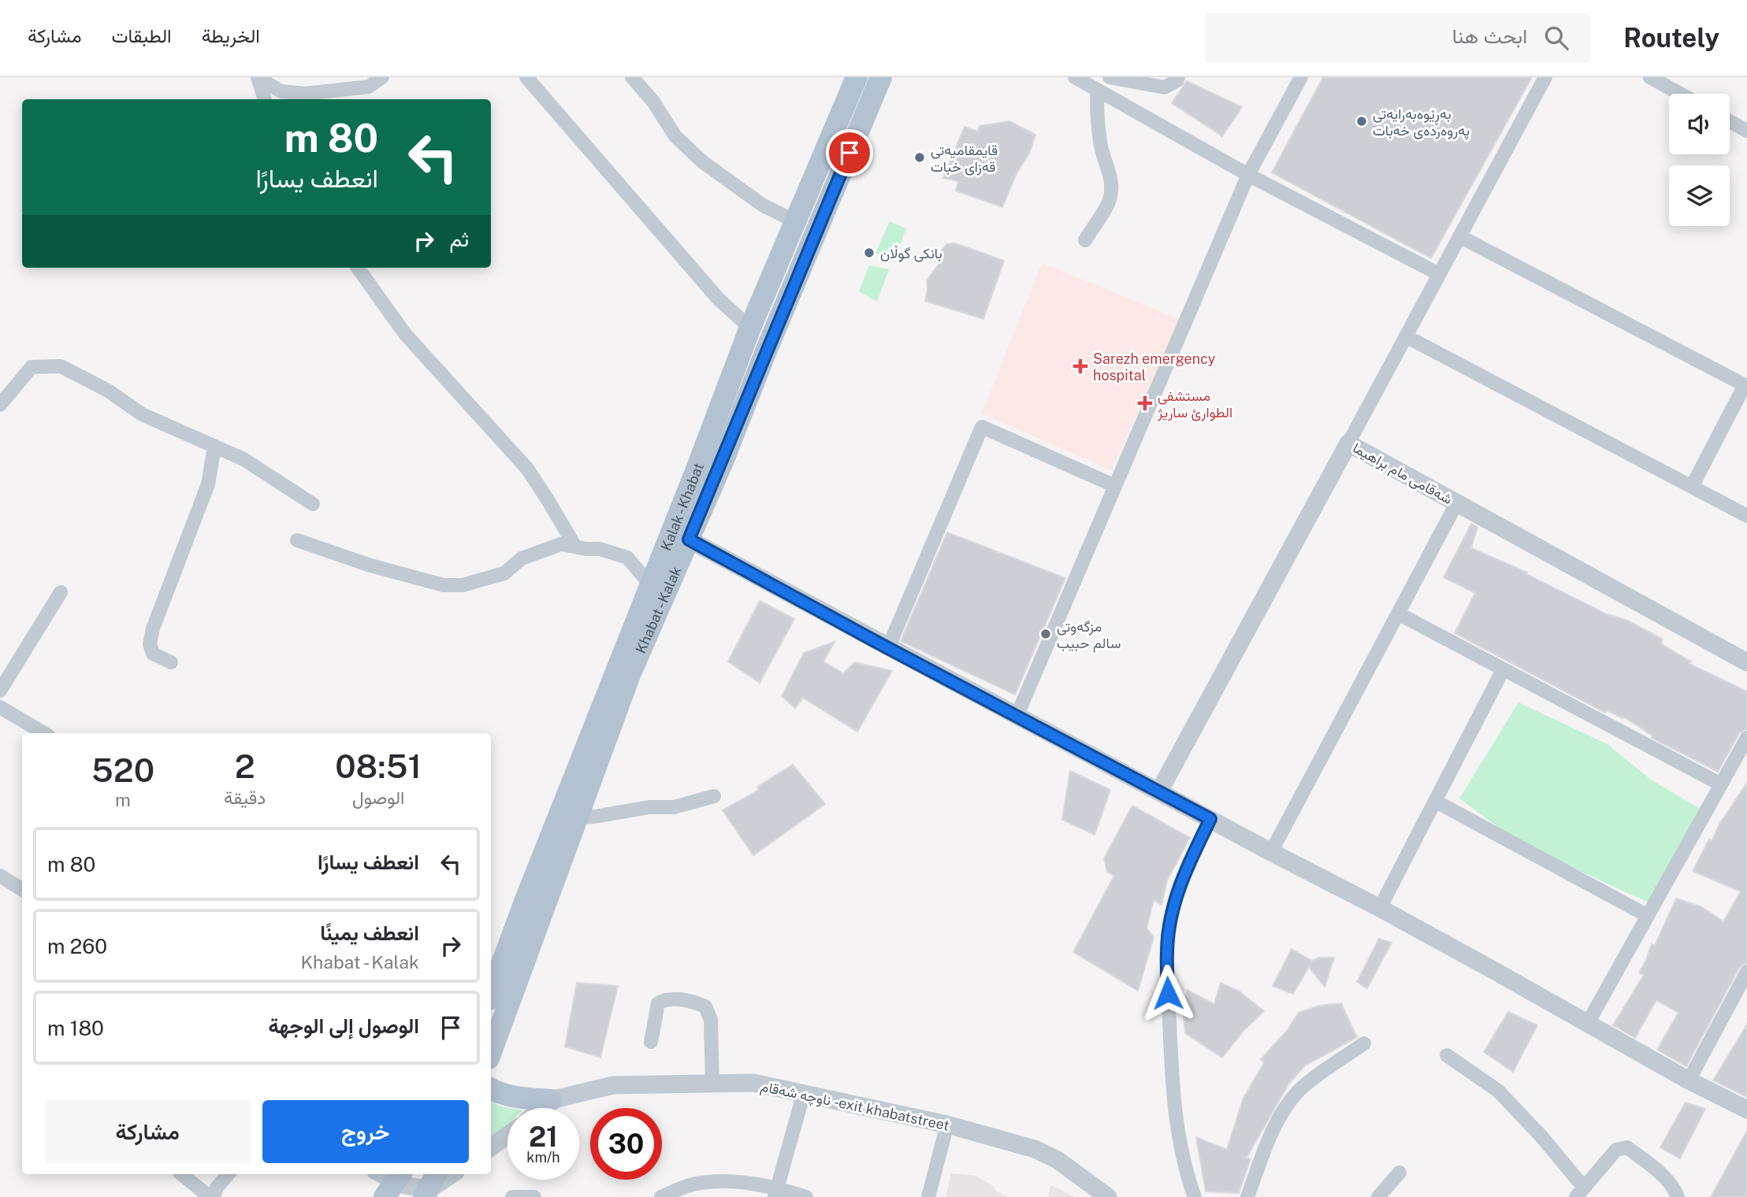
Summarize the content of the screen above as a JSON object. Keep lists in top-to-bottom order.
{
  "streets": {
    "main road": ["Kalak - Khabat", "Khabat - Kalak"],
    "street": ["شەقامی مام براهیما", "ناوچە شەقام - exit khabatstreet"]
  },
  "places": {
    "other": [
      "بەڕێوەبەرایەتی پەروەردەی خەبات",
      "قایمقامیەتى قەزای خبات",
      "بانکی گوڵان",
      "مزگەوتی سالم حبیب"
    ],
    "health": ["Sarezh emergency hospital", "مستشفى الطوارئ ساريژ"]
  },
  "page": {
    "header": "Routely",
    "search": "ابحث هنا",
    "nav": ["الخريطة", "الطبقات", "مشاركة"],
    "turn": ["80 m", "انعطف يسارًا"],
    "then": "ثم",
    "eta": [
      "08:51",
      "الوصول",
      "2",
      "دقيقة",
      "520",
      "m"
    ],
    "list": [
      {
        "name": "انعطف يسارًا",
        "value": "80 m"
      },
      {
        "name": "انعطف يمينًا",
        "note": "Khabat - Kalak",
        "value": "260 m"
      },
      {
        "name": "الوصول إلى الوجهة",
        "value": "180 m"
      }
    ],
    "buttons": ["خروج", "مشاركة"],
    "speed": "21 km/h",
    "limit": "30"
  }
}
